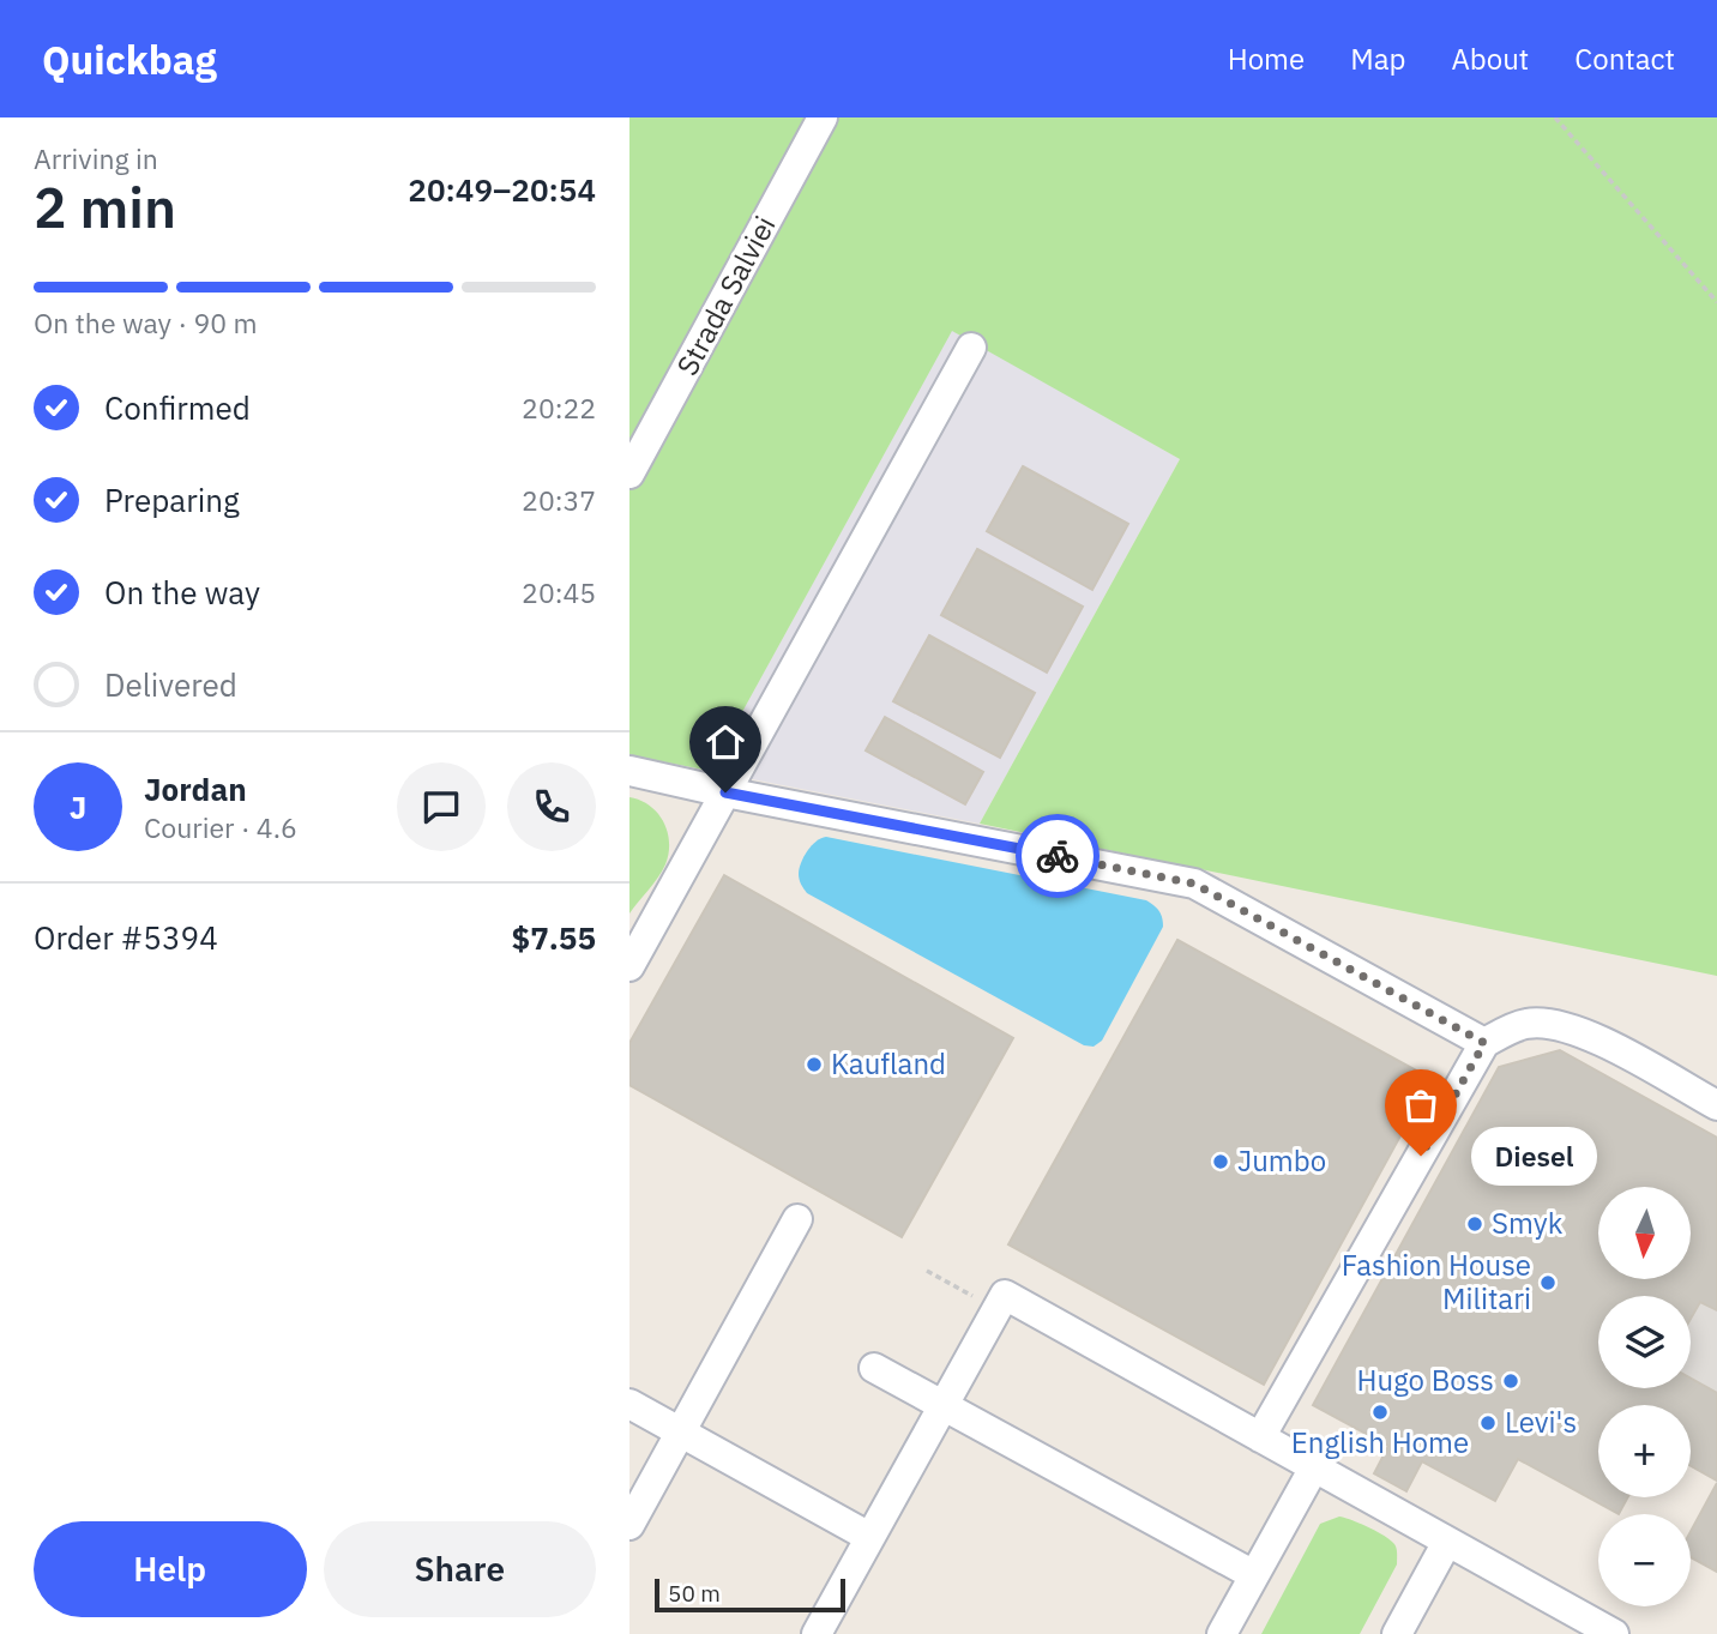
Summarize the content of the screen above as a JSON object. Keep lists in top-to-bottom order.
{
  "streets": {
    "street": ["Strada Salviei"]
  },
  "places": [
    "Kaufland",
    "Diesel",
    "Jumbo",
    "Smyk",
    "Fashion House Militari",
    "Hugo Boss",
    "English Home",
    "Levi's"
  ],
  "scale_bar": "50 m",
  "north": "bottom",
  "page": {
    "header": "Quickbag",
    "nav": [
      "Home",
      "Map",
      "About",
      "Contact"
    ],
    "heading": ["2 min", "Arriving in", "20:49–20:54"],
    "panel": [
      "Jordan",
      "Courier · 4.6",
      "Order #5394",
      "$7.55"
    ],
    "bar": "On the way · 90 m",
    "list": [
      ["Confirmed", "20:22"],
      ["Preparing", "20:37"],
      ["On the way", "20:45"],
      "Delivered"
    ],
    "round": "J",
    "bubble": "Diesel",
    "map_buttons": ["+", "−"],
    "buttons": ["Help", "Share"],
    "scale": "50 m"
  }
}
